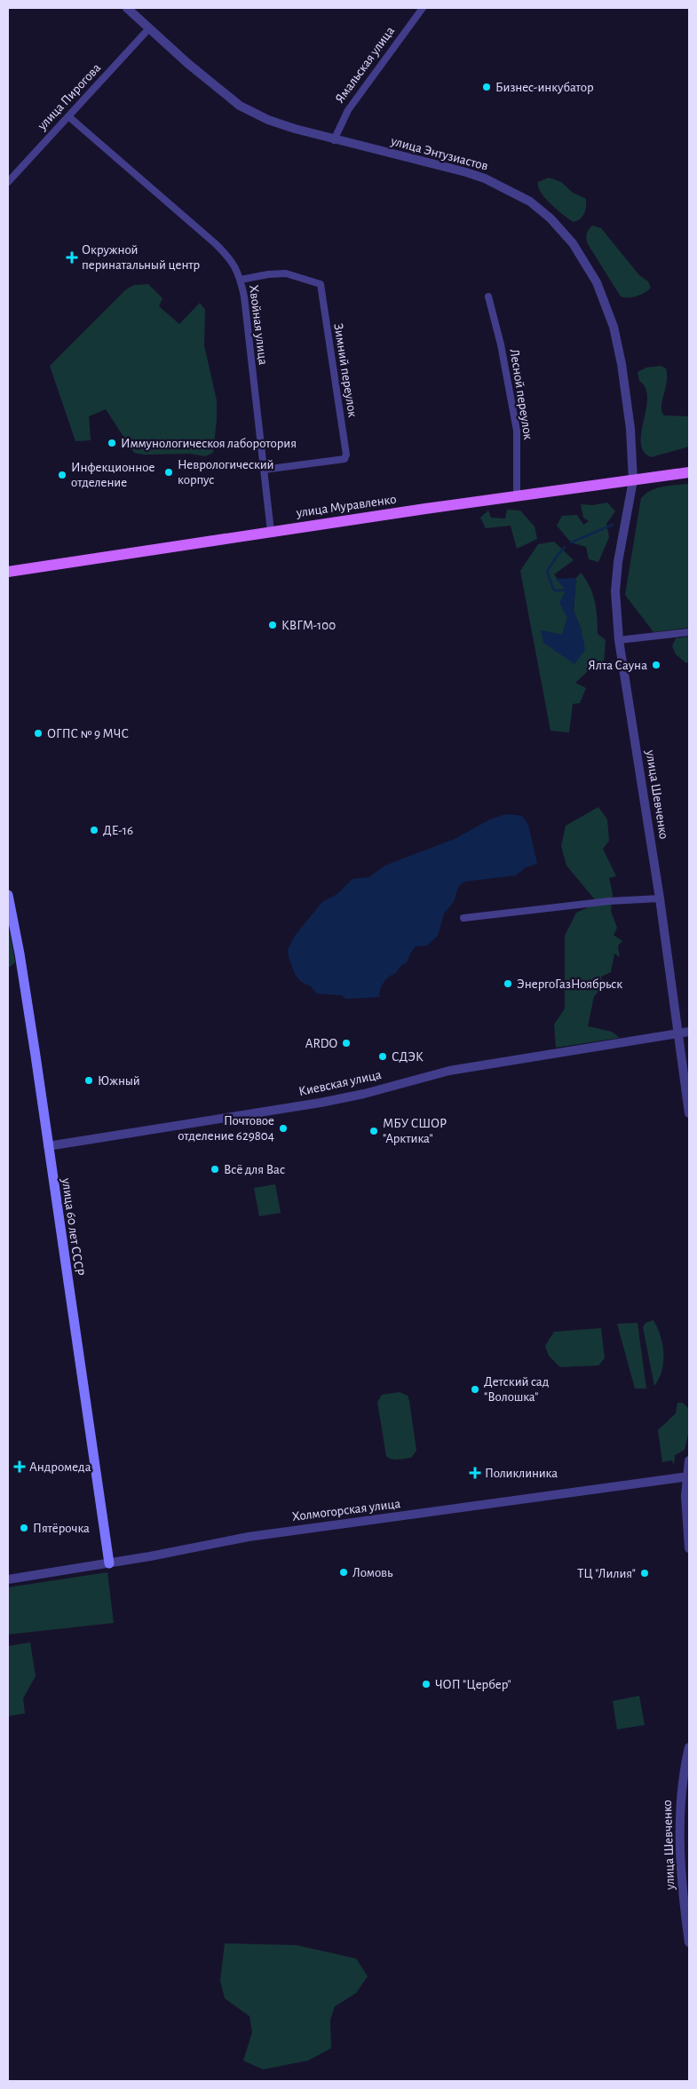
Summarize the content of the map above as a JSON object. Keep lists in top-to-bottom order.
{
  "streets": {
    "main road": ["улица Муравленко", "улица 60 лет СССР"],
    "street": [
      "Ямальская улица",
      "улица Пирогова",
      "улица Энтузиастов",
      "Хвойная улица",
      "Зимний переулок",
      "Лесной переулок",
      "улица Шевченко",
      "Киевская улица",
      "Холмогорская улица"
    ]
  },
  "crossings": [
    ["Ямальская улица", "улица Энтузиастов"],
    ["улица Пирогова", "улица Энтузиастов"],
    ["улица Пирогова", "Хвойная улица"],
    ["улица Энтузиастов", "улица Муравленко"],
    ["улица Энтузиастов", "улица Шевченко"],
    ["Хвойная улица", "Зимний переулок"],
    ["Хвойная улица", "улица Муравленко"],
    ["Лесной переулок", "улица Муравленко"],
    ["улица Муравленко", "улица Шевченко"],
    ["улица Шевченко", "Киевская улица"],
    ["Киевская улица", "улица 60 лет СССР"],
    ["улица 60 лет СССР", "Холмогорская улица"]
  ],
  "places": {
    "other": [
      "Бизнес-инкубатор",
      "Иммунологическоя лаборотория",
      "Неврологический корпус",
      "Инфекционное отделение",
      "КВГМ-100",
      "Ялта Сауна",
      "ОГПС № 9 МЧС",
      "ДЕ-16",
      "ЭнергоГазНоябрьск",
      "ARDO",
      "СДЭК",
      "Южный",
      "Почтовое отделение 629804",
      "МБУ СШОР \"Арктика\"",
      "Всё для Вас",
      "Детский сад \"Волошка\"",
      "Пятёрочка",
      "Ломовь",
      "ТЦ \"Лилия\"",
      "ЧОП \"Цербер\""
    ],
    "health": ["Окружной перинатальный центр", "Андромеда", "Поликлиника"]
  }
}
